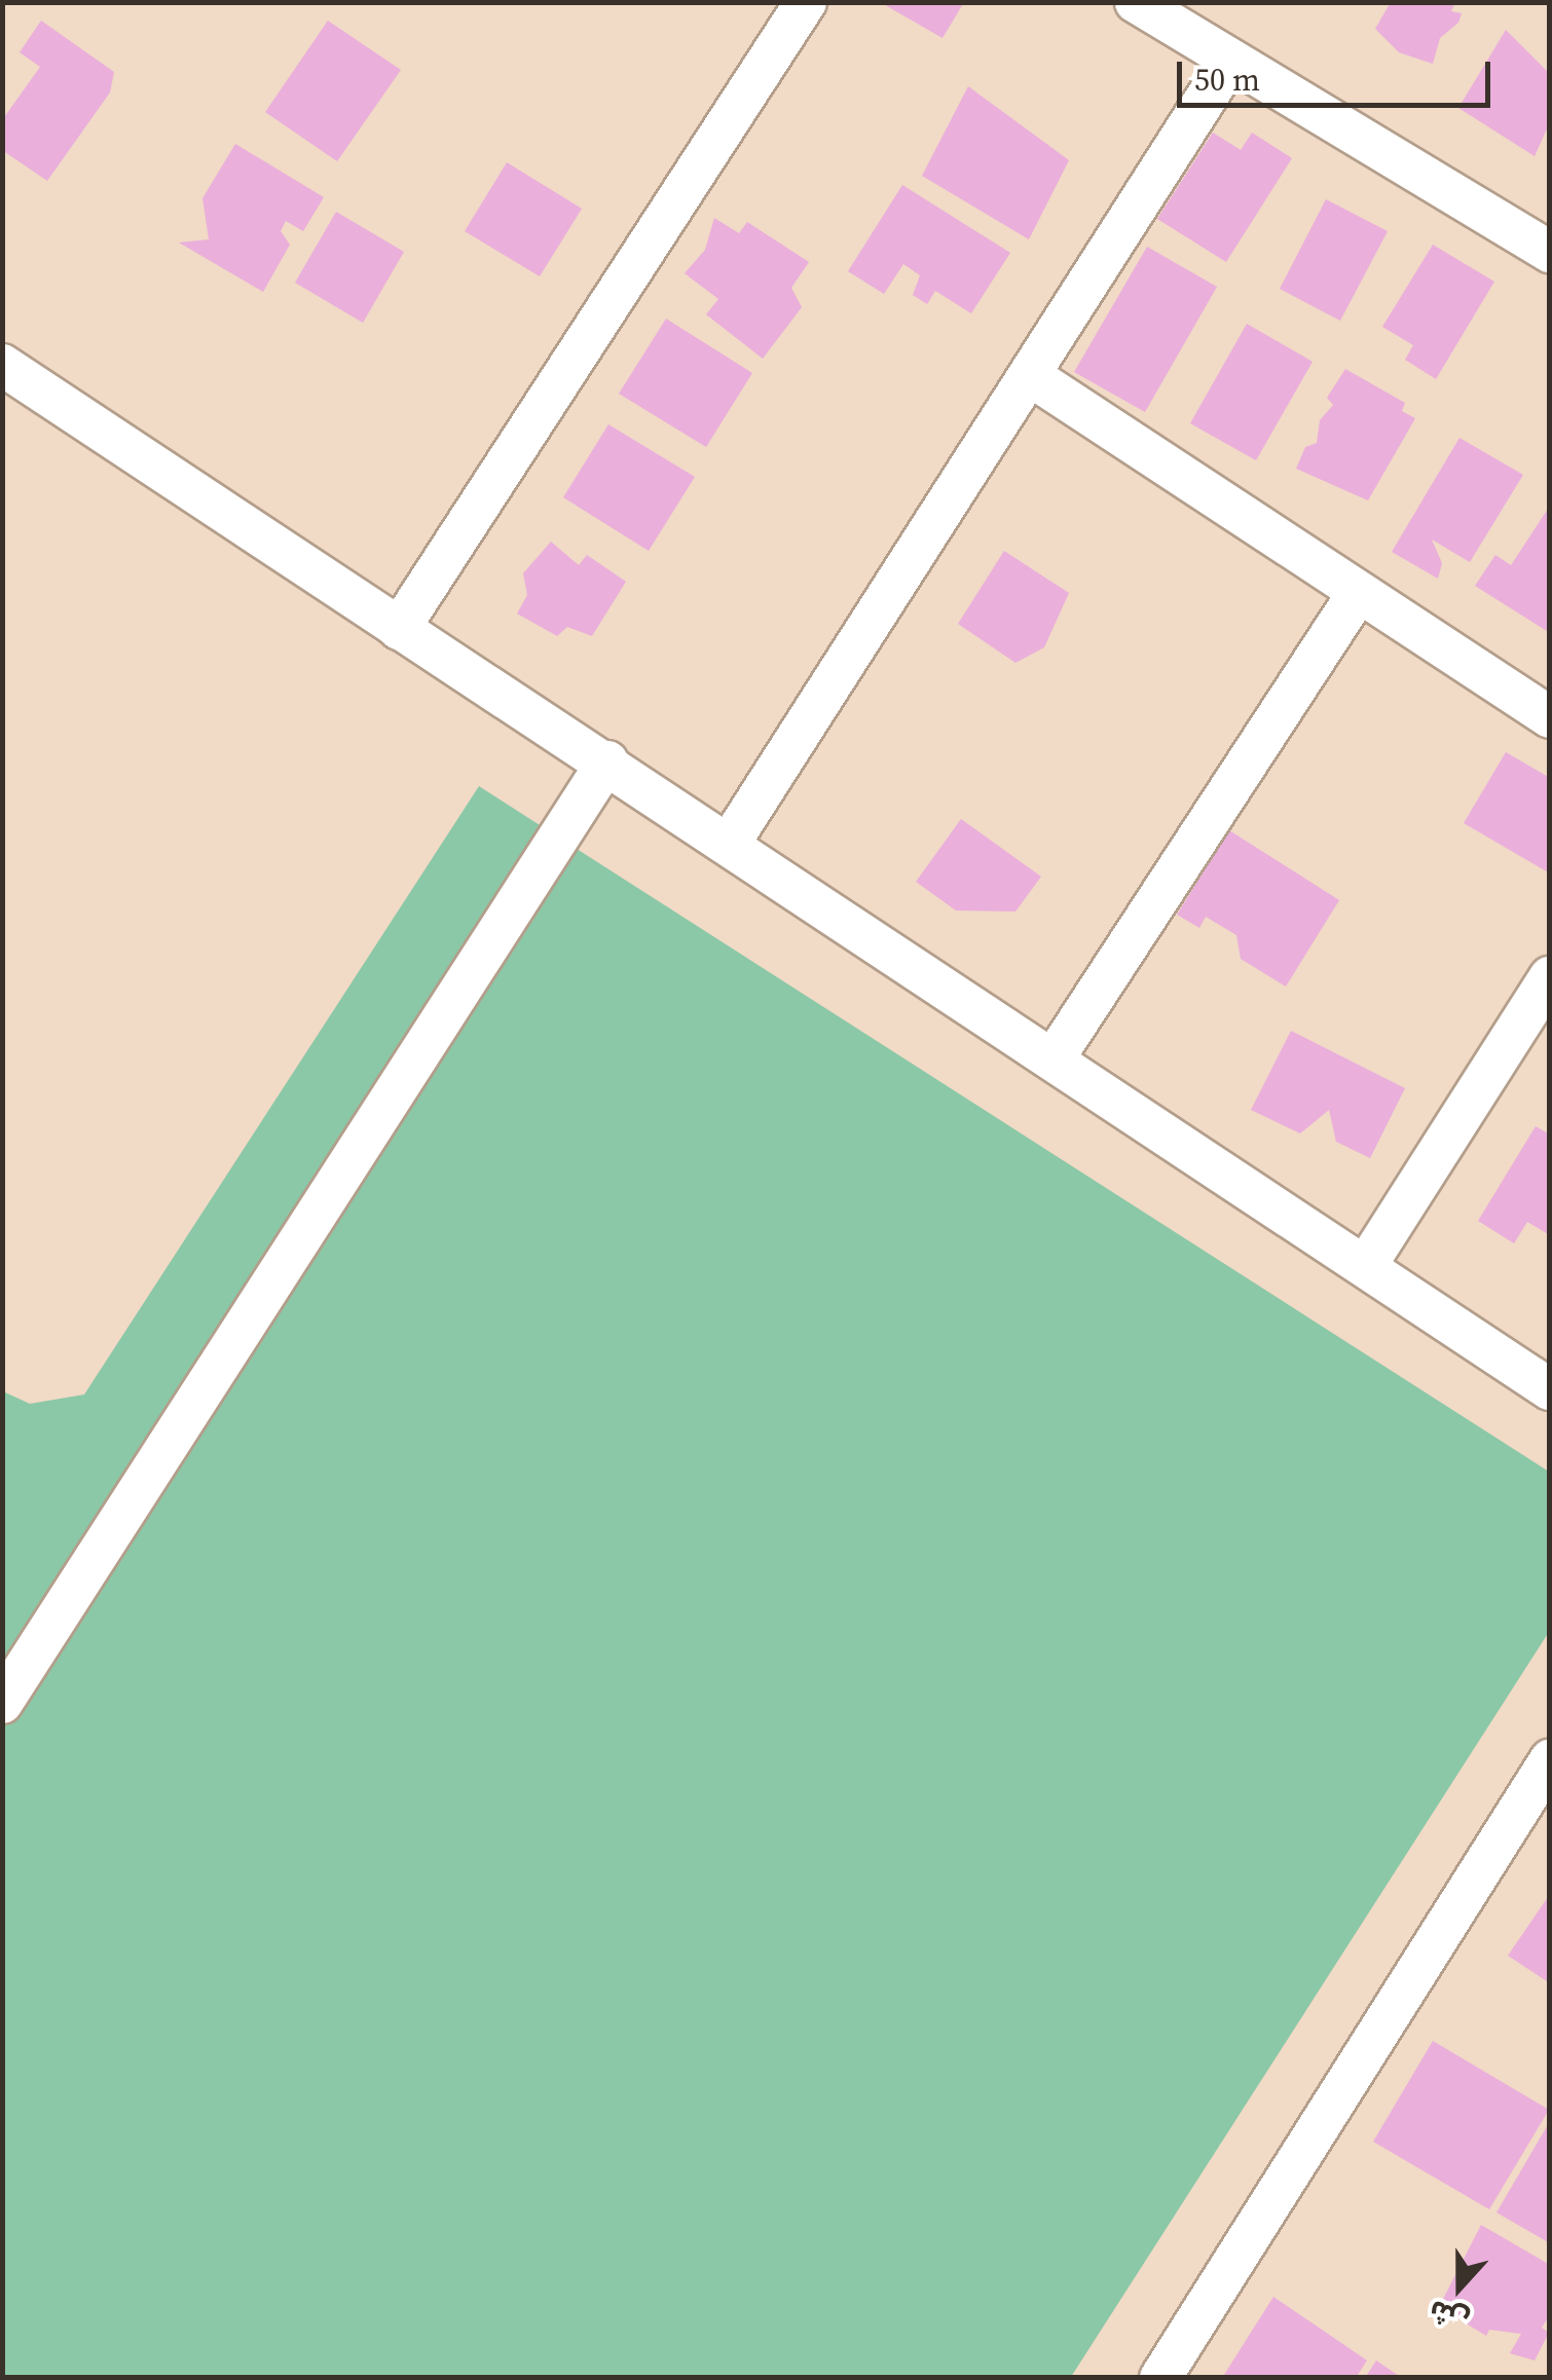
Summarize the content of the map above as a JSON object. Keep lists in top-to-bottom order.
{
  "scale_bar": "50 m",
  "north": "bottom"
}
